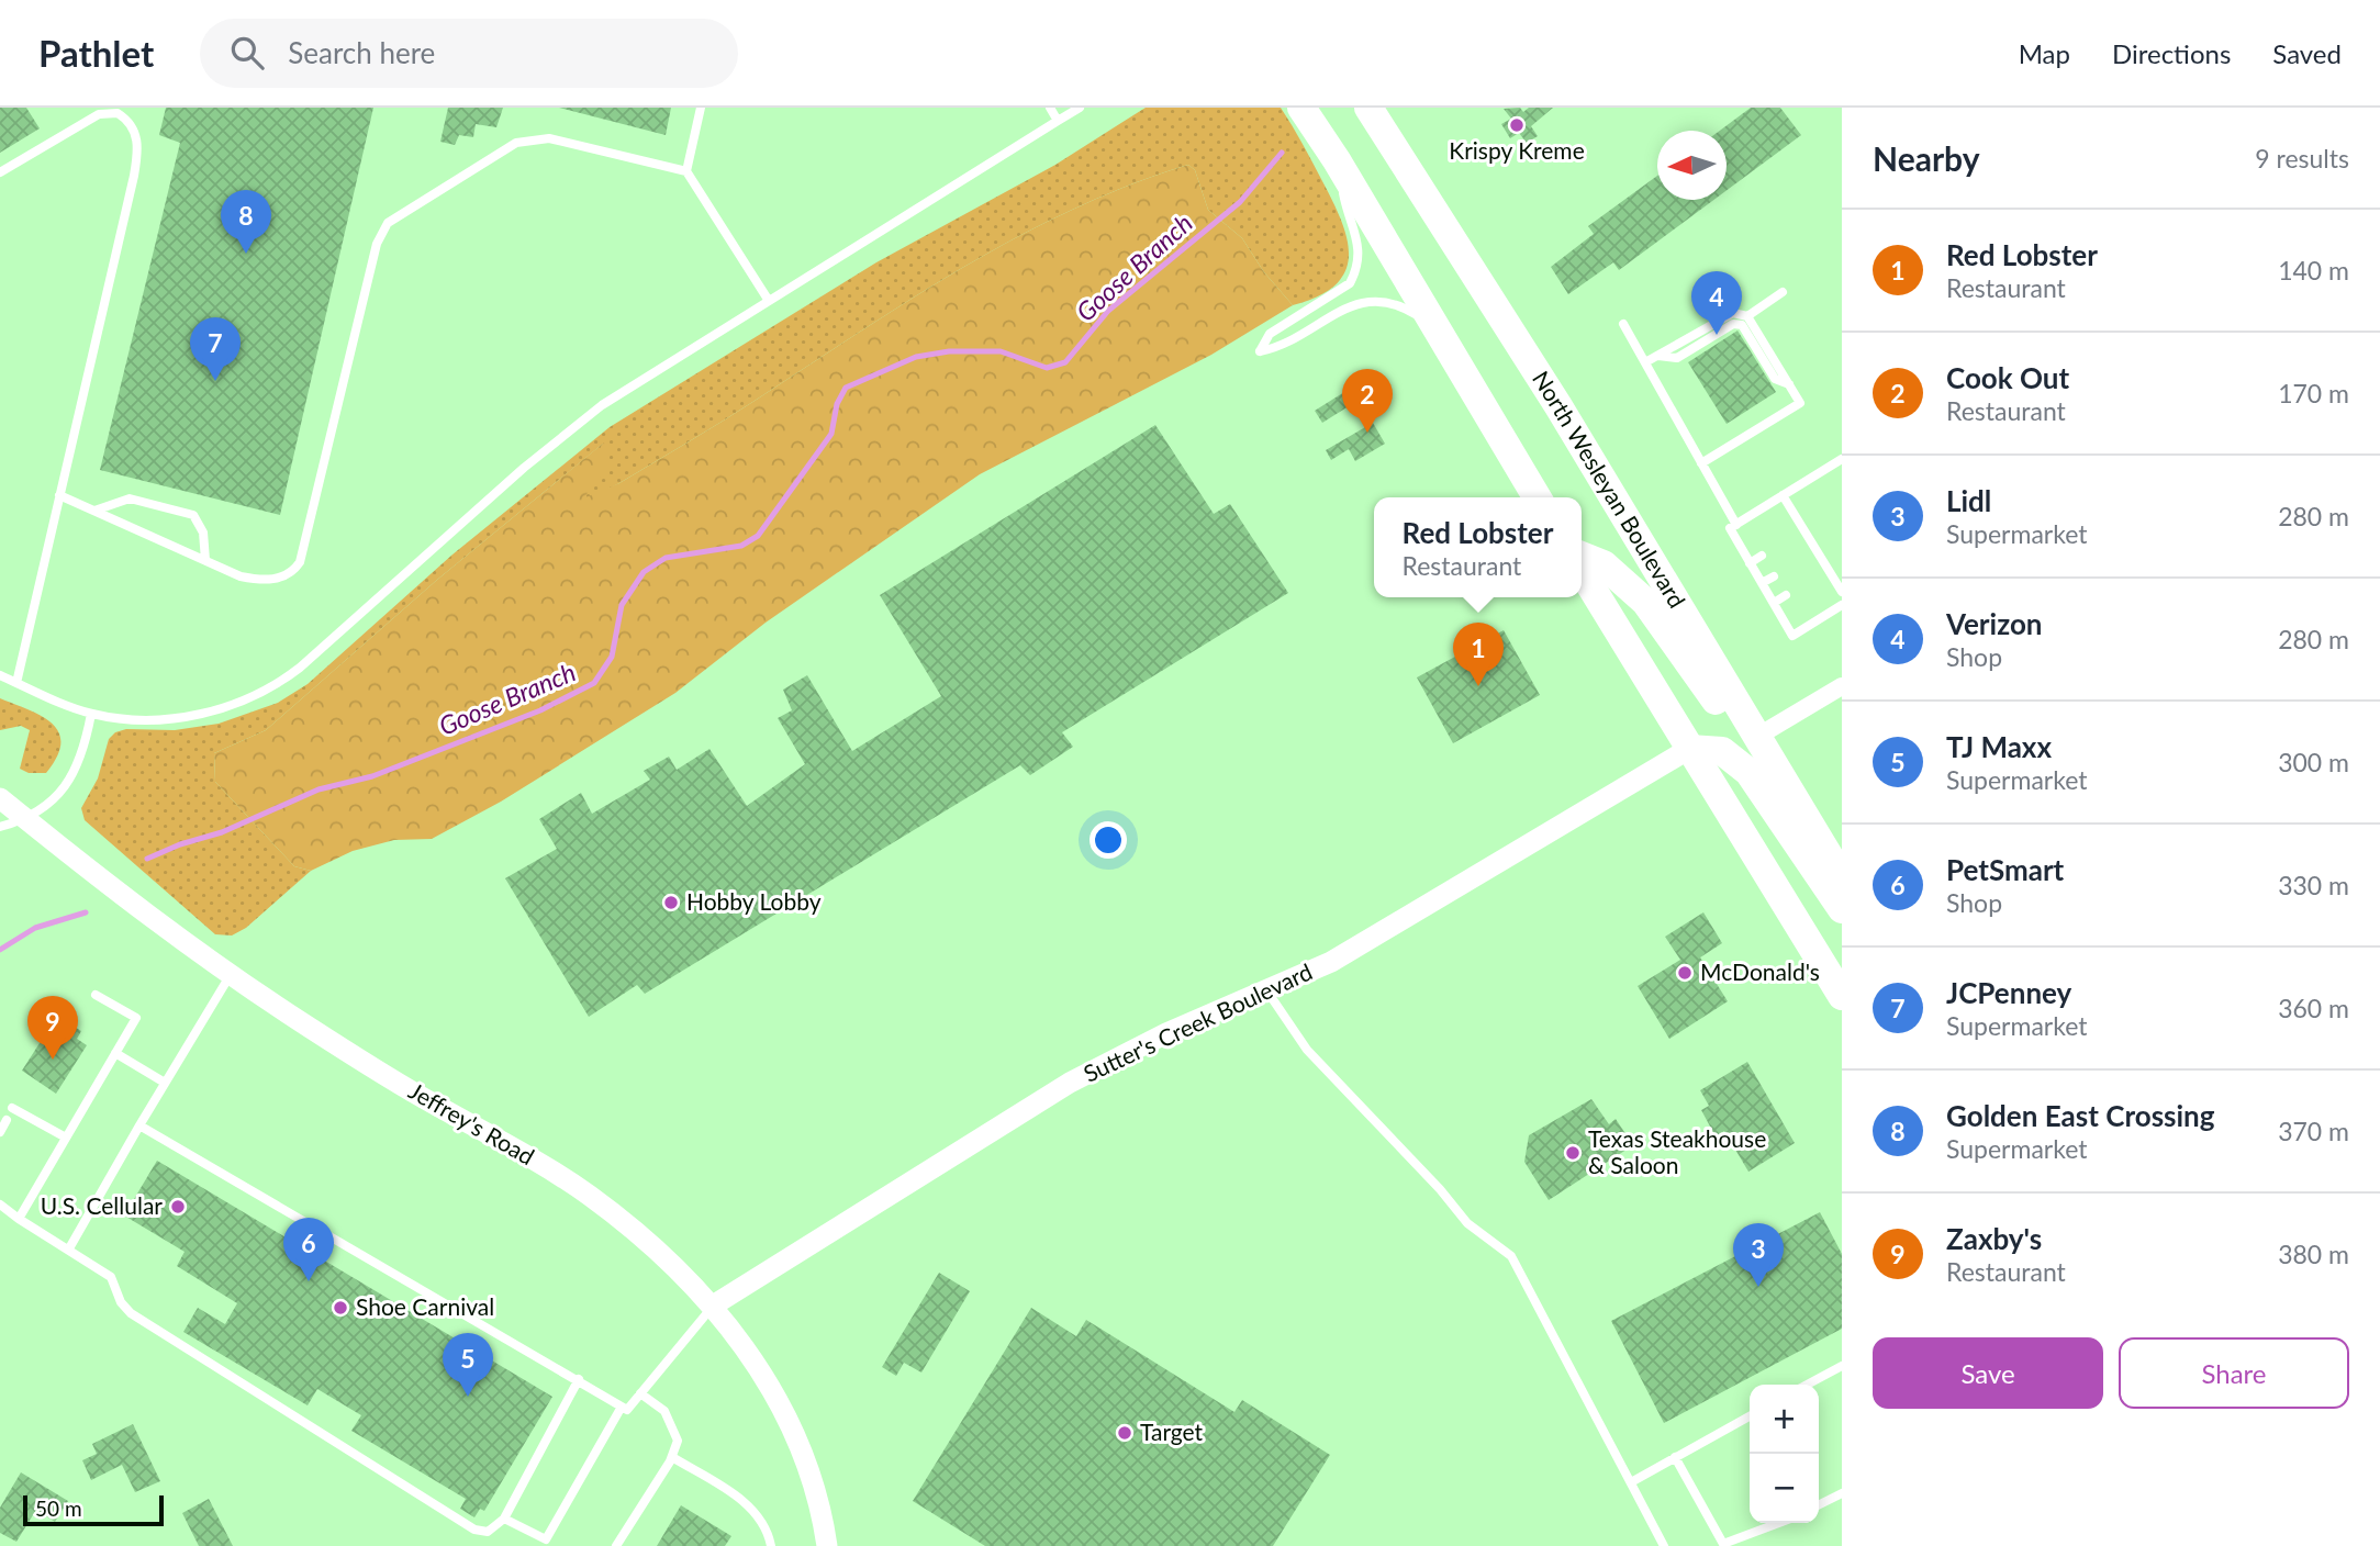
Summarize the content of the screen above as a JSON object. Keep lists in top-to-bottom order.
{
  "streets": {
    "highway": ["North Wesleyan Boulevard"],
    "street": ["Sutter's Creek Boulevard", "Jeffrey's Road"]
  },
  "crossings": [
    ["Sutter's Creek Boulevard", "Jeffrey's Road"]
  ],
  "water": ["Goose Branch"],
  "places": [
    "Krispy Kreme",
    "Hobby Lobby",
    "McDonald's",
    "Texas Steakhouse & Saloon",
    "U.S. Cellular",
    "Shoe Carnival",
    "Target"
  ],
  "scale_bar": "50 m",
  "north": "left",
  "page": {
    "header": "Pathlet",
    "search": "Search here",
    "nav": ["Map", "Directions", "Saved"],
    "heading": ["Nearby", "9 results"],
    "pins": [
      "8",
      "4",
      "7",
      "2",
      "1",
      "9",
      "6",
      "3",
      "5"
    ],
    "list": [
      {
        "mark": "1",
        "name": "Red Lobster",
        "note": "Restaurant",
        "value": "140 m"
      },
      {
        "mark": "2",
        "name": "Cook Out",
        "note": "Restaurant",
        "value": "170 m"
      },
      {
        "mark": "3",
        "name": "Lidl",
        "note": "Supermarket",
        "value": "280 m"
      },
      {
        "mark": "4",
        "name": "Verizon",
        "note": "Shop",
        "value": "280 m"
      },
      {
        "mark": "5",
        "name": "TJ Maxx",
        "note": "Supermarket",
        "value": "300 m"
      },
      {
        "mark": "6",
        "name": "PetSmart",
        "note": "Shop",
        "value": "330 m"
      },
      {
        "mark": "7",
        "name": "JCPenney",
        "note": "Supermarket",
        "value": "360 m"
      },
      {
        "mark": "8",
        "name": "Golden East Crossing",
        "note": "Supermarket",
        "value": "370 m"
      },
      {
        "mark": "9",
        "name": "Zaxby's",
        "note": "Restaurant",
        "value": "380 m"
      }
    ],
    "popup": ["Red Lobster", "Restaurant"],
    "buttons": ["Save", "Share"],
    "map_buttons": ["+", "−"],
    "scale": "50 m"
  }
}
